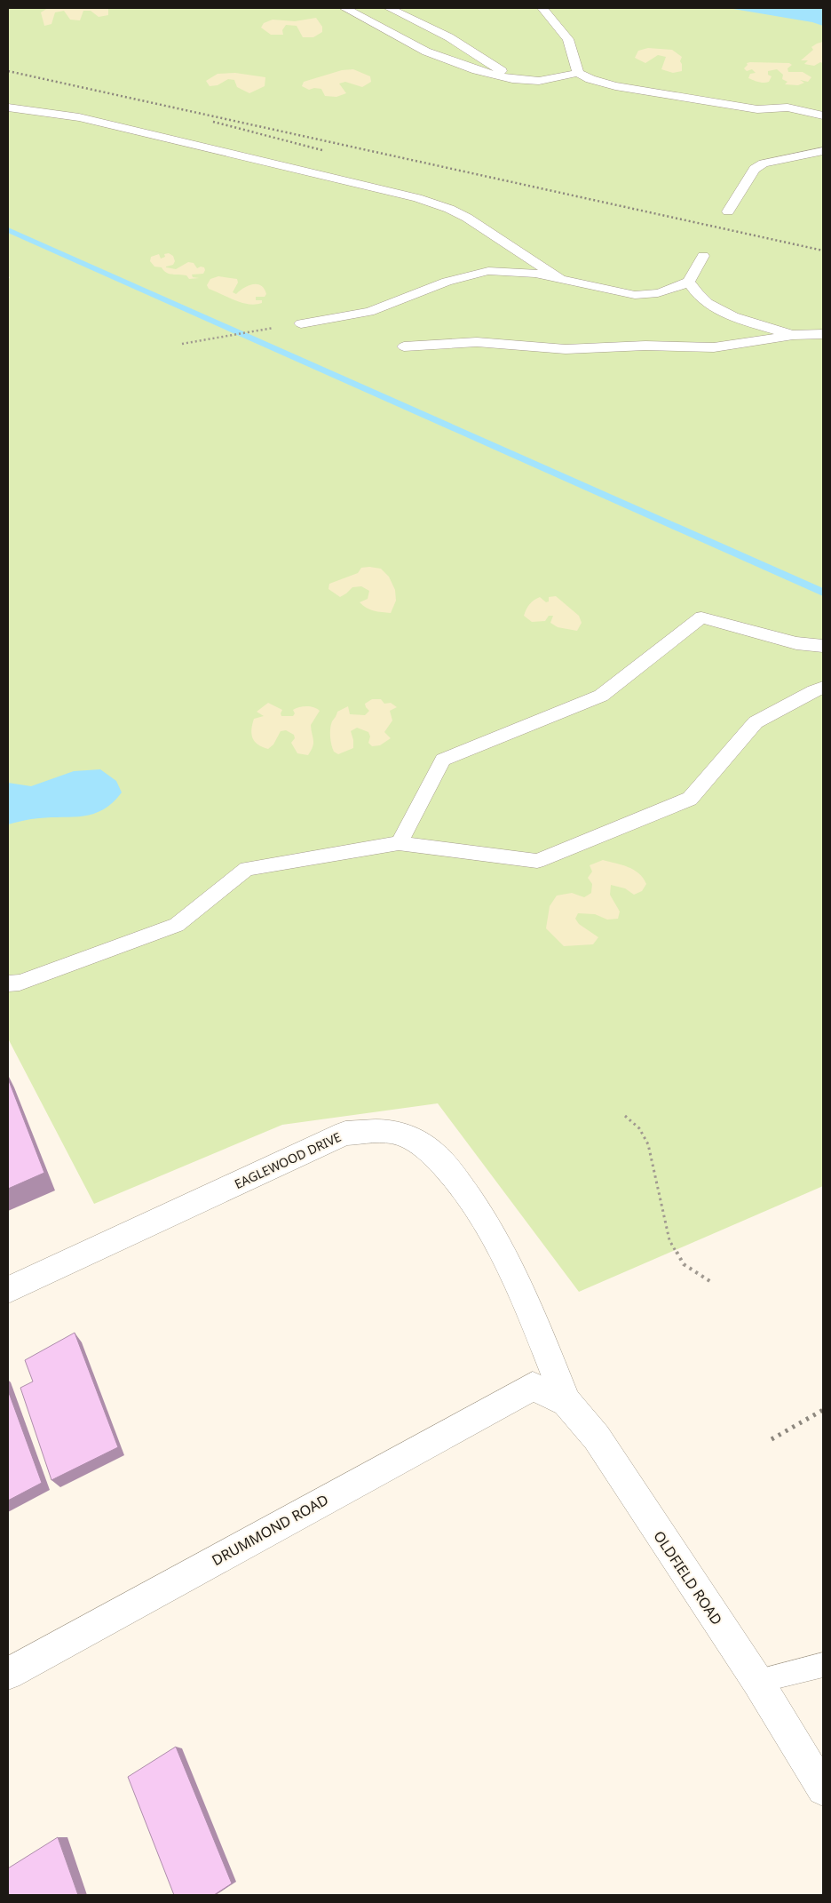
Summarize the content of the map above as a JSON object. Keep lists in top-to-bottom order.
{
  "streets": {
    "street": ["EAGLEWOOD DRIVE", "DRUMMOND ROAD", "OLDFIELD ROAD"]
  },
  "crossings": [
    ["EAGLEWOOD DRIVE", "OLDFIELD ROAD"],
    ["DRUMMOND ROAD", "OLDFIELD ROAD"]
  ]
}
